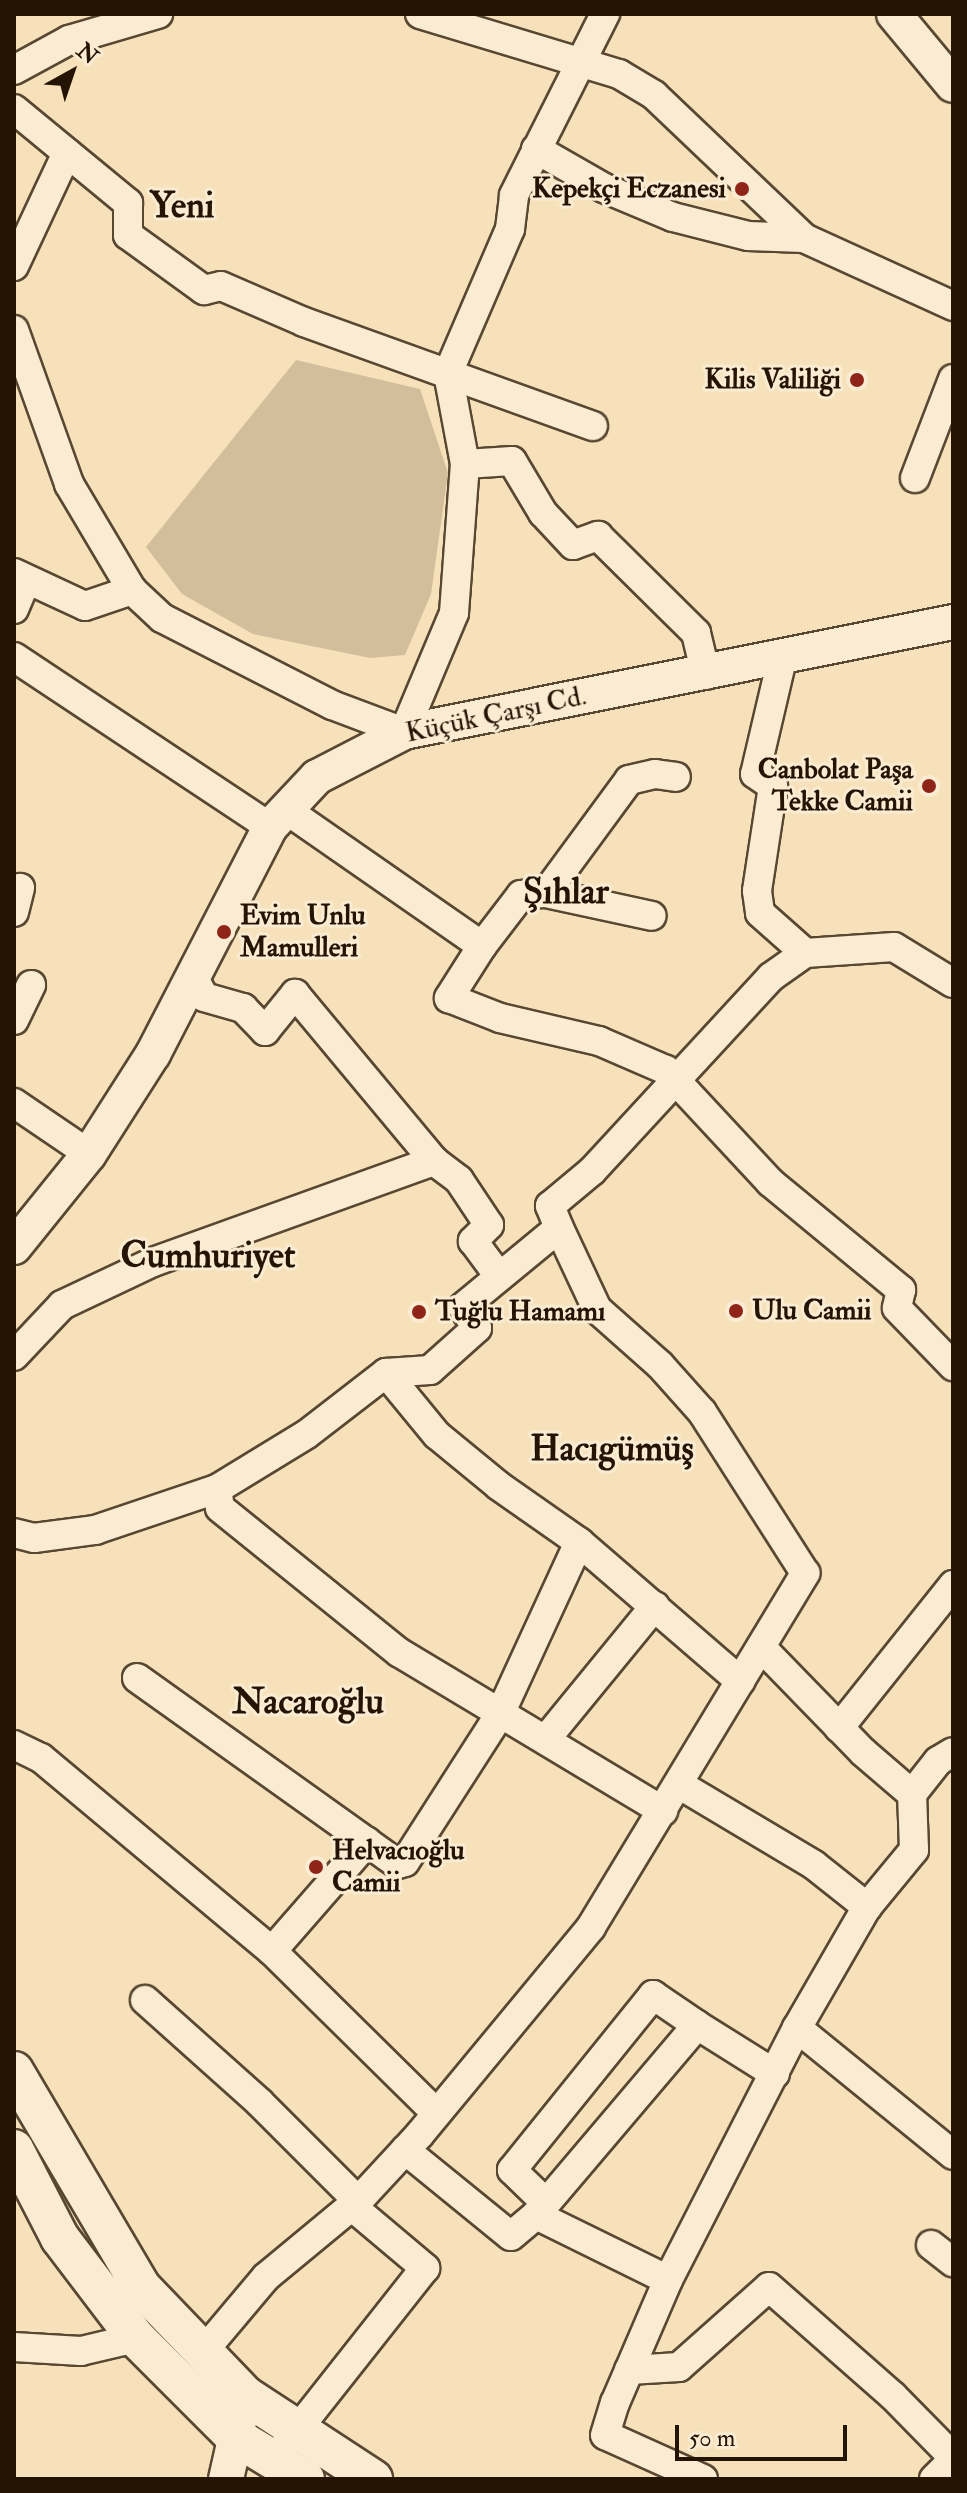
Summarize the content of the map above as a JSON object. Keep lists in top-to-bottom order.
{
  "streets": {
    "street": ["Küçük Çarşı Cd."]
  },
  "districts": [
    "Yeni",
    "Şıhlar",
    "Cumhuriyet",
    "Hacıgümüş",
    "Nacaroğlu"
  ],
  "places": [
    "Kepekçi Eczanesi",
    "Kilis Valiliği",
    "Canbolat Paşa Tekke Camii",
    "Evim Unlu Mamulleri",
    "Ulu Camii",
    "Tuğlu Hamamı",
    "Helvacıoğlu Camii"
  ],
  "scale_bar": "50 m",
  "north": "top right"
}
